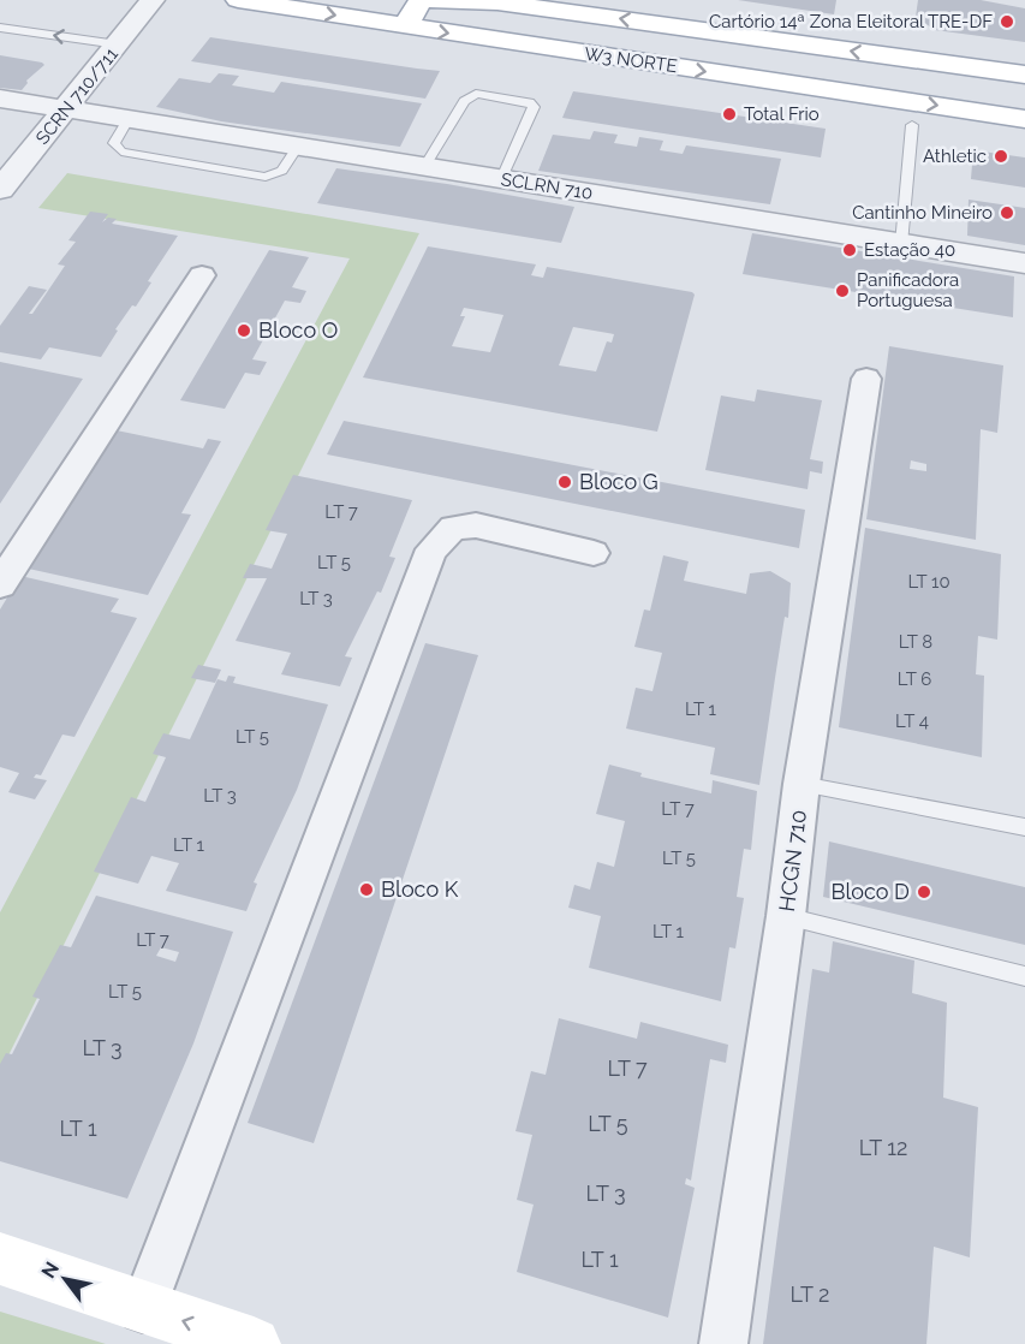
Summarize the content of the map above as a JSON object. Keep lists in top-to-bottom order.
{
  "streets": {
    "main road": ["W3 NORTE"],
    "street": ["SCRN 710/711", "SCLRN 710", "HCGN 710"]
  },
  "crossings": [
    ["SCRN 710/711", "SCLRN 710"]
  ],
  "places": [
    "Cartório 14ª Zona Eleitoral TRE-DF",
    "Total Frio",
    "Athletic",
    "Cantinho Mineiro",
    "Estação 40",
    "Panificadora Portuguesa",
    "Bloco O",
    "Bloco G",
    "Bloco K",
    "Bloco D"
  ],
  "house_numbers": [
    "LT 7",
    "LT 5",
    "LT 10",
    "LT 3",
    "LT 8",
    "LT 6",
    "LT 1",
    "LT 4",
    "LT 5",
    "LT 3",
    "LT 7",
    "LT 1",
    "LT 5",
    "LT 1",
    "LT 7",
    "LT 5",
    "LT 3",
    "LT 7",
    "LT 5",
    "LT 1",
    "LT 12",
    "LT 3",
    "LT 1",
    "LT 2"
  ],
  "north": "top left"
}
